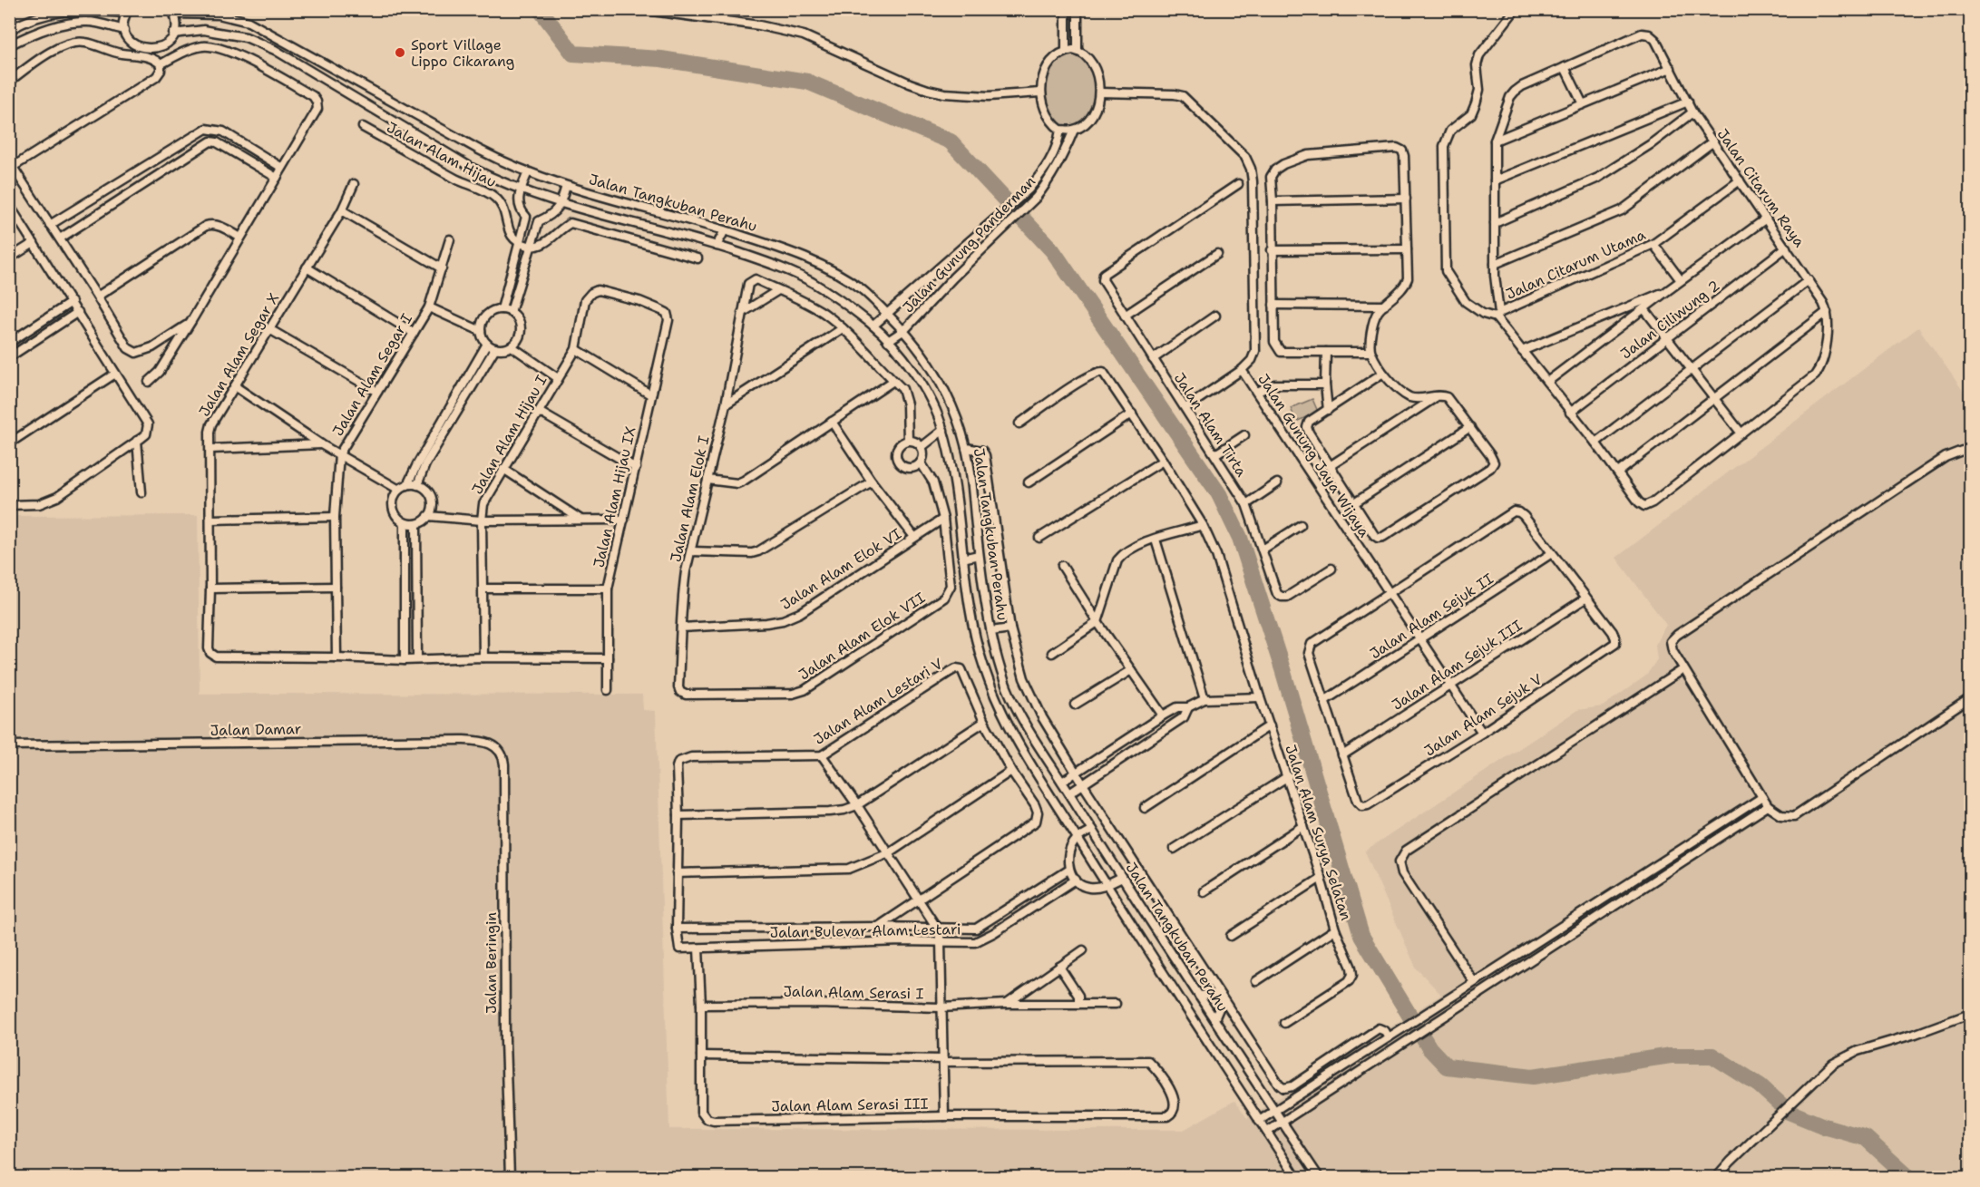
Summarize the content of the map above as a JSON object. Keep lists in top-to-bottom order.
{
  "streets": {
    "street": [
      "Jalan Alam Hijau",
      "Jalan Citarum Raya",
      "Jalan Tangkuban Perahu",
      "Jalan Gunung Panderman",
      "Jalan Citarum Utama",
      "Jalan Ciliwung 2",
      "Jalan Alam Segar X",
      "Jalan Alam Segar I",
      "Jalan Alam Tirta",
      "Jalan Alam Hijau I",
      "Jalan Gunung Jaya Wijaya",
      "Jalan Alam Hijau IX",
      "Jalan Alam Elok I",
      "Jalan Alam Elok VI",
      "Jalan Alam Sejuk II",
      "Jalan Alam Elok VII",
      "Jalan Alam Sejuk III",
      "Jalan Alam Lestari V",
      "Jalan Alam Sejuk V",
      "Jalan Damar",
      "Jalan Alam Surya Selatan",
      "Jalan Bulevar Alam Lestari",
      "Jalan Beringin",
      "Jalan Alam Serasi I",
      "Jalan Alam Serasi III"
    ]
  },
  "crossings": [
    ["Jalan Citarum Raya", "Jalan Citarum Utama"],
    ["Jalan Citarum Raya", "Jalan Ciliwung 2"],
    ["Jalan Tangkuban Perahu", "Jalan Gunung Panderman"],
    ["Jalan Gunung Panderman", "Jalan Gunung Jaya Wijaya"],
    ["Jalan Alam Segar X", "Jalan Alam Segar I"],
    ["Jalan Alam Hijau I", "Jalan Alam Hijau IX"],
    ["Jalan Gunung Jaya Wijaya", "Jalan Alam Sejuk II"],
    ["Jalan Gunung Jaya Wijaya", "Jalan Alam Sejuk III"],
    ["Jalan Gunung Jaya Wijaya", "Jalan Alam Sejuk V"],
    ["Jalan Alam Elok I", "Jalan Alam Elok VI"],
    ["Jalan Alam Elok I", "Jalan Alam Elok VII"],
    ["Jalan Alam Elok VI", "Jalan Alam Elok VII"],
    ["Jalan Alam Sejuk III", "Jalan Alam Sejuk V"],
    ["Jalan Damar", "Jalan Beringin"],
    ["Jalan Bulevar Alam Lestari", "Jalan Alam Serasi III"],
    ["Jalan Alam Serasi I", "Jalan Alam Serasi III"]
  ],
  "places": ["Sport Village Lippo Cikarang"]
}
